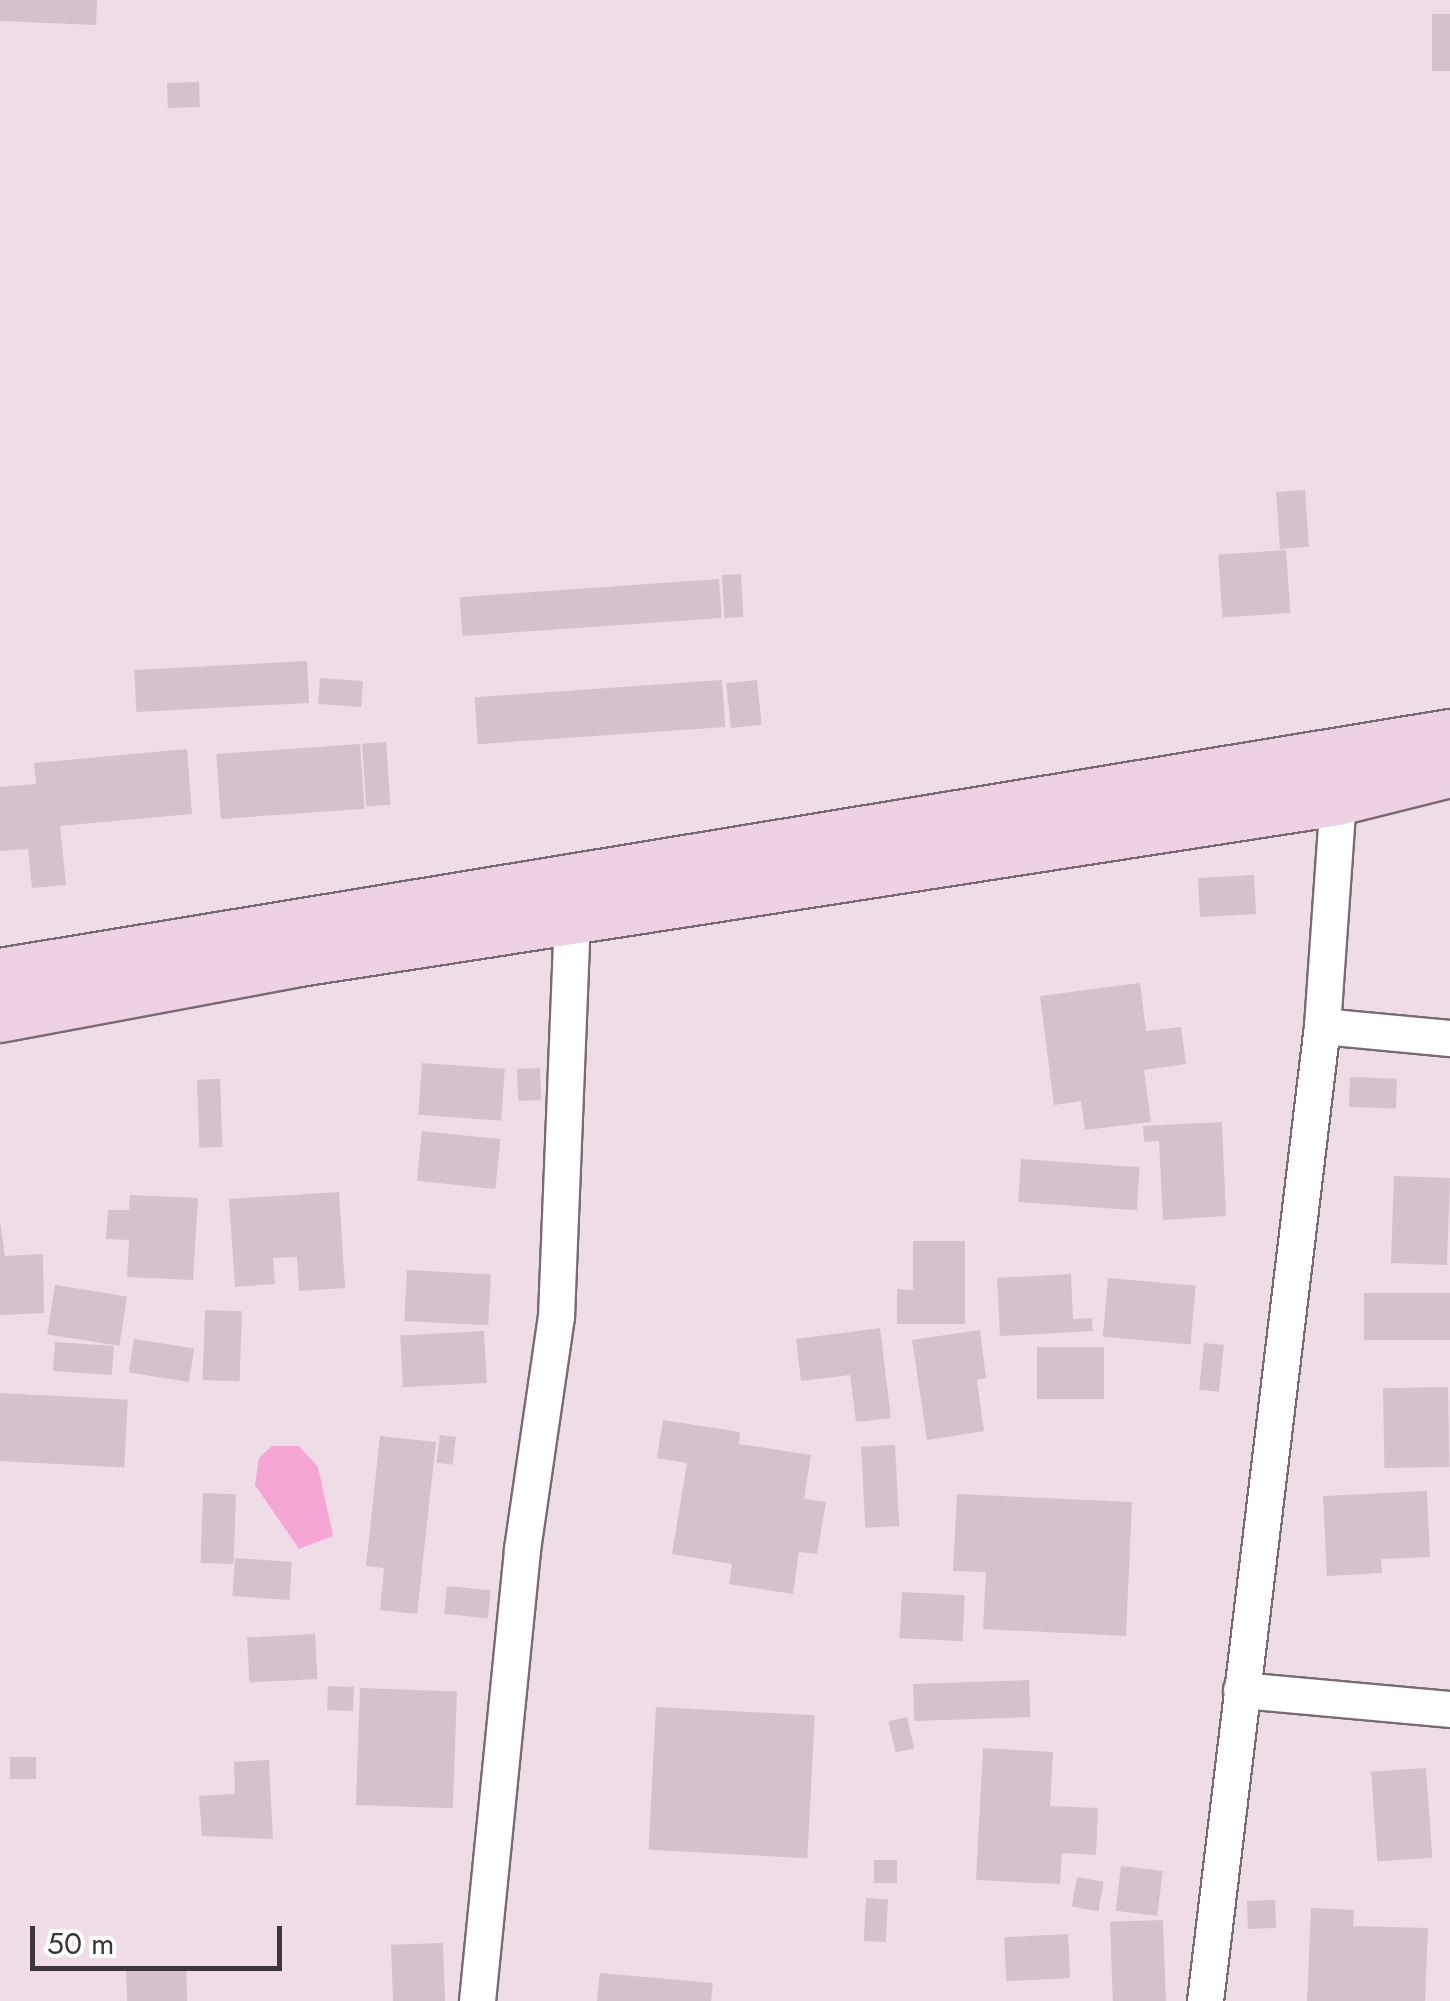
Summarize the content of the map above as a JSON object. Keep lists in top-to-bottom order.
{
  "scale_bar": "50 m"
}
